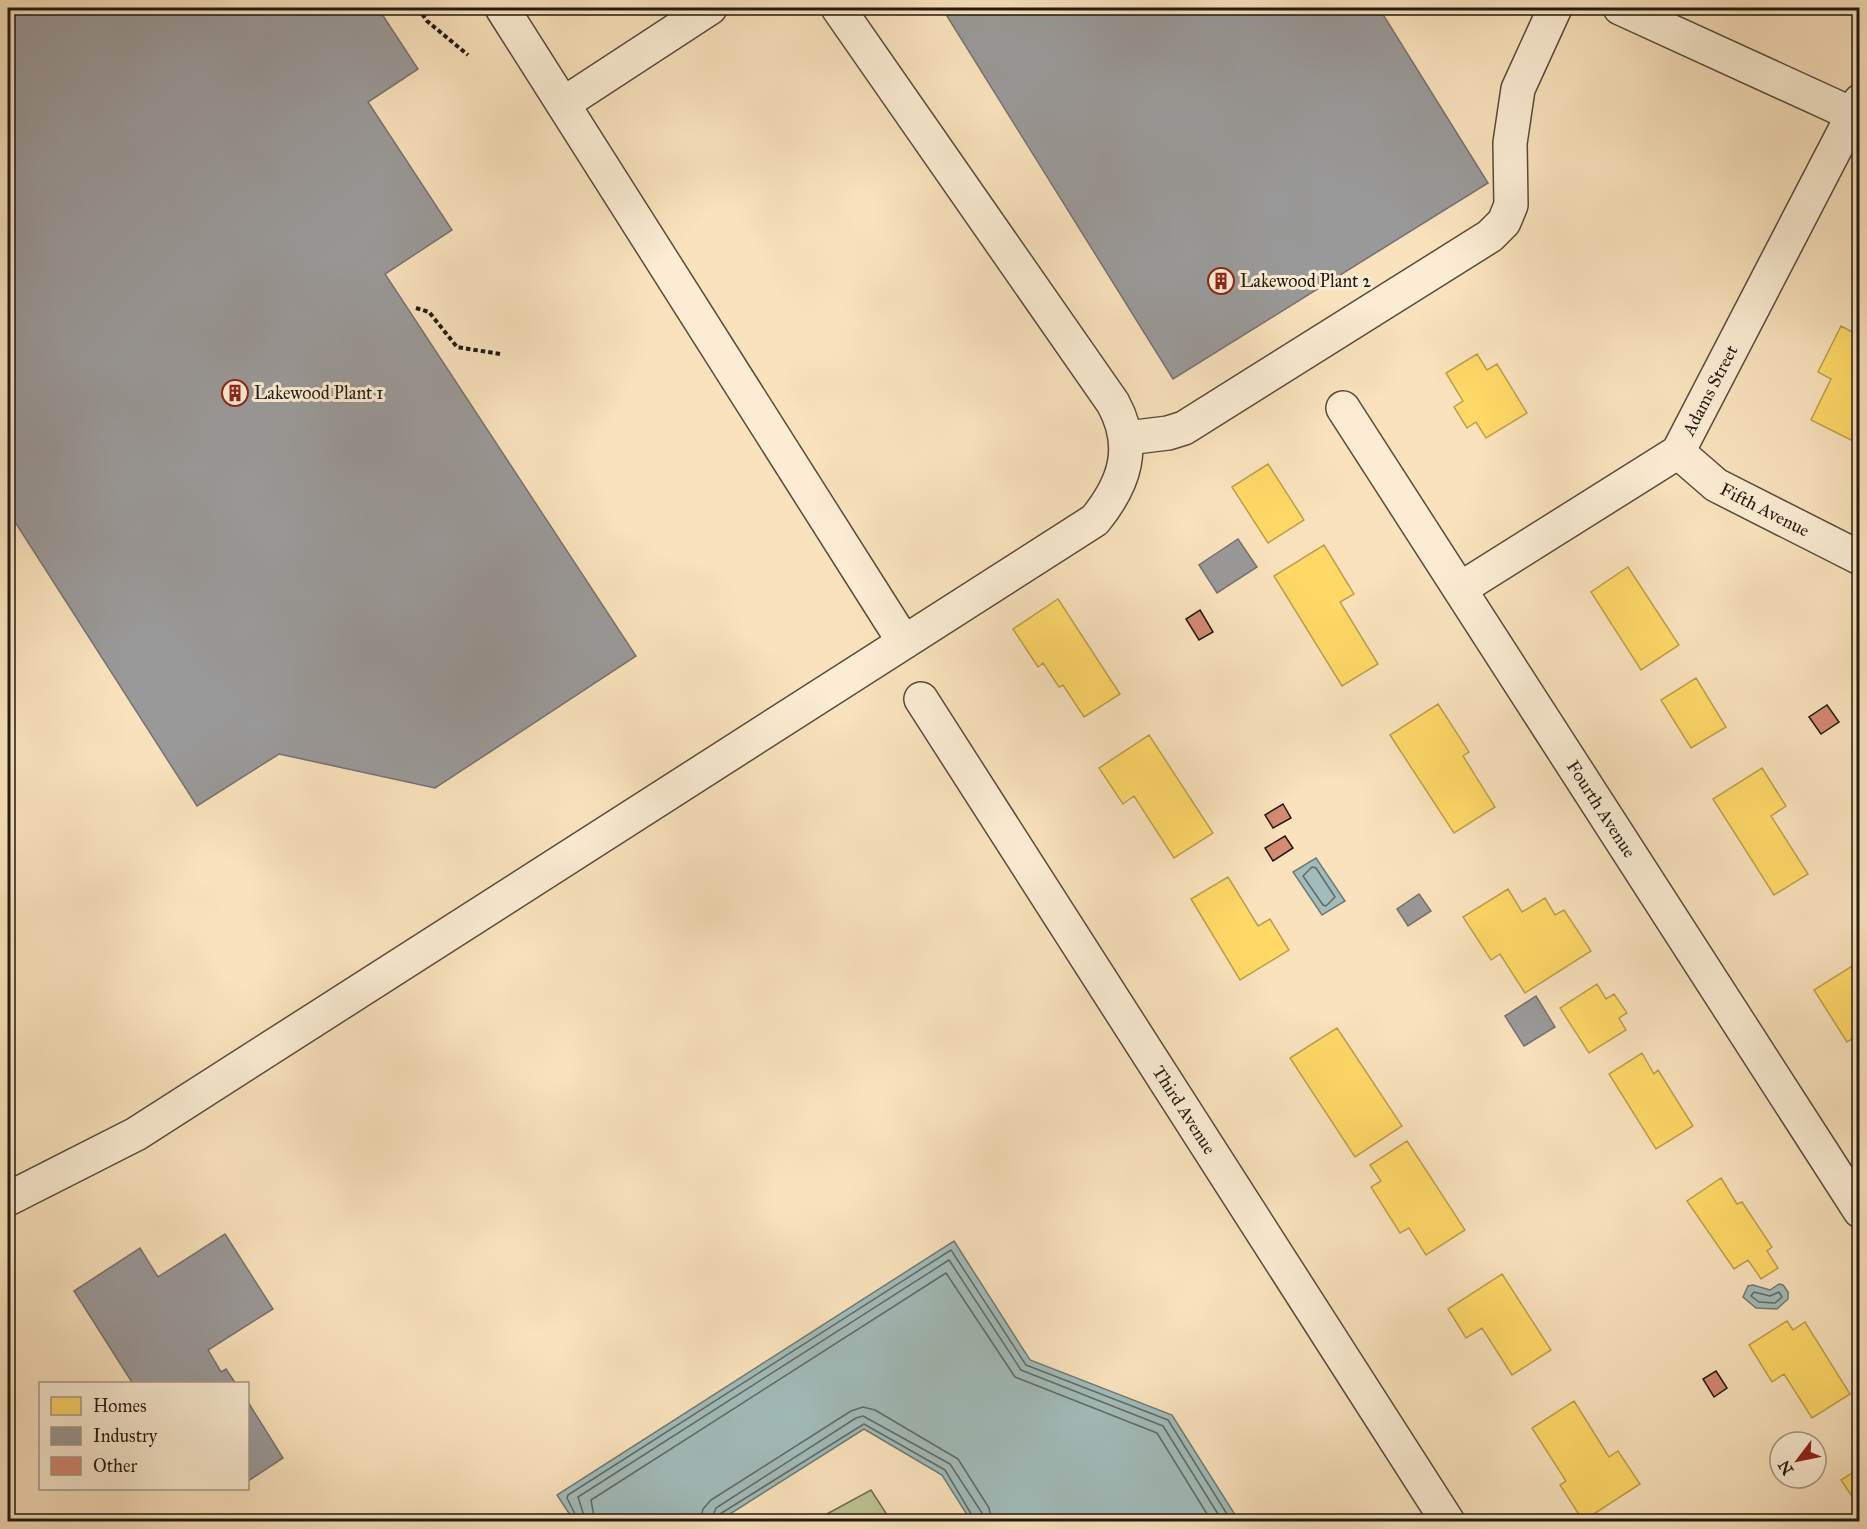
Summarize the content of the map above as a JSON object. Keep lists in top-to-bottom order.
{
  "streets": {
    "street": [
      "Adams Street",
      "Fifth Avenue",
      "Fourth Avenue",
      "Third Avenue"
    ]
  },
  "crossings": [
    ["Adams Street", "Fifth Avenue"],
    ["Adams Street", "Fourth Avenue"]
  ],
  "places": {
    "building": ["Lakewood Plant 2", "Lakewood Plant 1"]
  },
  "legend": ["Homes", "Industry", "Other"],
  "north": "bottom left"
}
